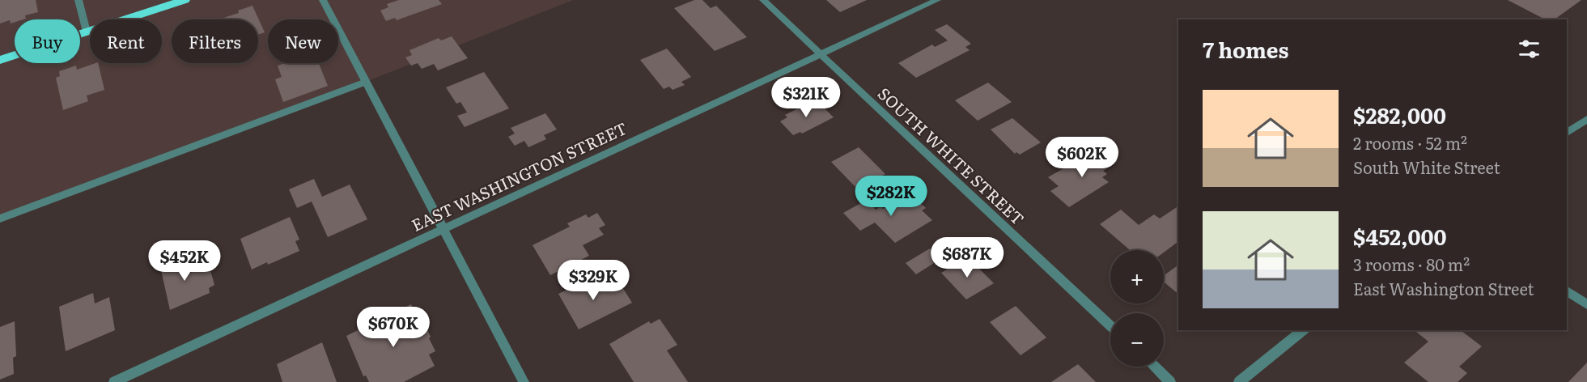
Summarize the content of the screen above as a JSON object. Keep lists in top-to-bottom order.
{
  "streets": {
    "street": ["SOUTH WHITE STREET", "EAST WASHINGTON STREET"]
  },
  "crossings": [
    ["SOUTH WHITE STREET", "EAST WASHINGTON STREET"]
  ],
  "page": {
    "chip": [
      "Buy",
      "Rent",
      "Filters",
      "New"
    ],
    "heading": "7 homes",
    "price": [
      "$321K",
      "$602K",
      "$282K",
      "$687K",
      "$452K",
      "$329K",
      "$670K"
    ],
    "list": [
      {
        "name": "$282,000",
        "note": "2 rooms · 52 m² · South White Street"
      },
      {
        "name": "$452,000",
        "note": "3 rooms · 80 m² · East Washington Street"
      }
    ],
    "map_buttons": ["+", "−"]
  }
}
